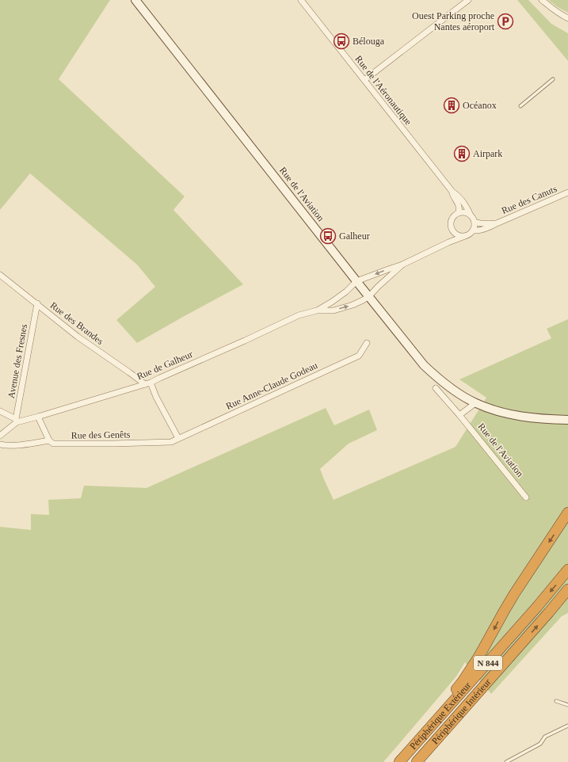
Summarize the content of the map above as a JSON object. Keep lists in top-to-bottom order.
{
  "streets": {
    "highway": ["N 844", "Périphérique Intérieur", "Périphérique Extérieur"],
    "street": [
      "Rue de l'Aéronautique",
      "Rue de l'Aviation",
      "Rue des Canuts",
      "Rue des Brandes",
      "Avenue des Fresnes",
      "Rue de Galheur",
      "Rue Anne-Claude Godeau",
      "Rue des Genêts"
    ]
  },
  "crossings": [
    ["Rue de l'Aéronautique", "Rue des Canuts"],
    ["Rue de l'Aviation", "Rue de Galheur"],
    ["Rue des Brandes", "Avenue des Fresnes"],
    ["Rue des Brandes", "Rue de Galheur"],
    ["Avenue des Fresnes", "Rue de Galheur"],
    ["Rue Anne-Claude Godeau", "Rue des Genêts"]
  ],
  "places": {
    "parking": ["Ouest Parking proche Nantes aéroport"],
    "bus stop": ["Bélouga", "Galheur"],
    "building": ["Océanox", "Airpark"]
  }
}
